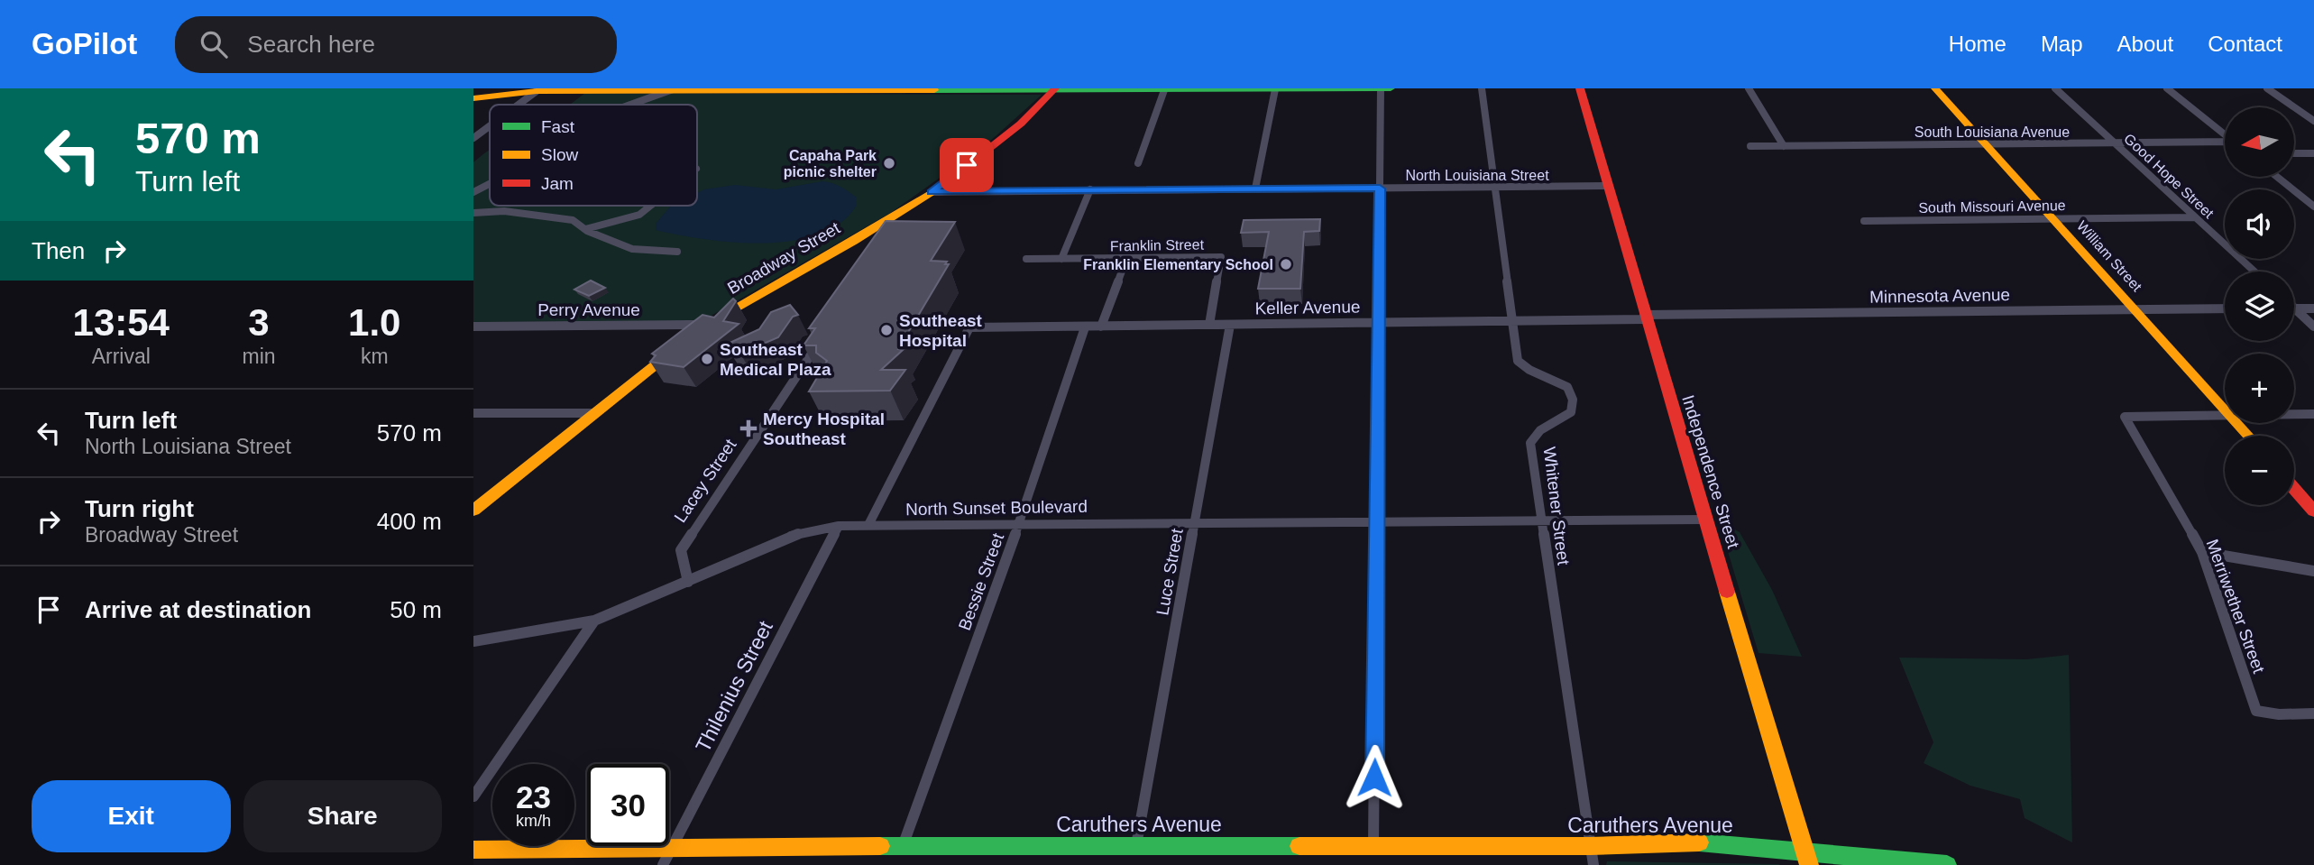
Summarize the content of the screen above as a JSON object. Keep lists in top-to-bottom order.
{
  "streets": {
    "street": [
      "South Louisiana Avenue",
      "North Louisiana Street",
      "Good Hope Street",
      "South Missouri Avenue",
      "Franklin Street",
      "William Street",
      "Broadway Street",
      "Minnesota Avenue",
      "Keller Avenue",
      "Perry Avenue",
      "Independence Street",
      "Lacey Street",
      "Whitener Street",
      "North Sunset Boulevard",
      "Luce Street",
      "Bessie Street",
      "Merriwether Street",
      "Thilenius Street",
      "Caruthers Avenue"
    ]
  },
  "crossings": [
    ["South Louisiana Avenue", "Good Hope Street"],
    ["South Louisiana Avenue", "William Street"],
    ["North Louisiana Street", "Broadway Street"],
    ["North Louisiana Street", "Independence Street"],
    ["North Louisiana Street", "Whitener Street"],
    ["Good Hope Street", "South Missouri Avenue"],
    ["South Missouri Avenue", "William Street"],
    ["Franklin Street", "Keller Avenue"],
    ["Franklin Street", "Luce Street"],
    ["William Street", "Minnesota Avenue"],
    ["Broadway Street", "Perry Avenue"],
    ["Minnesota Avenue", "Keller Avenue"],
    ["Minnesota Avenue", "Independence Street"],
    ["Keller Avenue", "Independence Street"],
    ["Keller Avenue", "Whitener Street"],
    ["Keller Avenue", "North Sunset Boulevard"],
    ["Keller Avenue", "Luce Street"],
    ["Keller Avenue", "Bessie Street"],
    ["Independence Street", "North Sunset Boulevard"],
    ["Independence Street", "Caruthers Avenue"],
    ["Lacey Street", "North Sunset Boulevard"],
    ["Whitener Street", "North Sunset Boulevard"],
    ["Whitener Street", "Caruthers Avenue"],
    ["North Sunset Boulevard", "Luce Street"],
    ["North Sunset Boulevard", "Bessie Street"],
    ["North Sunset Boulevard", "Thilenius Street"],
    ["Luce Street", "Caruthers Avenue"],
    ["Bessie Street", "Caruthers Avenue"],
    ["Thilenius Street", "Caruthers Avenue"]
  ],
  "places": {
    "other": [
      "Capaha Park picnic shelter",
      "Franklin Elementary School",
      "Southeast Hospital",
      "Southeast Medical Plaza"
    ],
    "health": ["Mercy Hospital Southeast"]
  },
  "legend": ["Fast", "Slow", "Jam"],
  "north": "left",
  "page": {
    "header": "GoPilot",
    "search": "Search here",
    "nav": [
      "Home",
      "Map",
      "About",
      "Contact"
    ],
    "turn": ["570 m", "Turn left"],
    "map_buttons": ["+", "−"],
    "then": "Then",
    "eta": [
      "13:54",
      "Arrival",
      "3",
      "min",
      "1.0",
      "km"
    ],
    "list": [
      {
        "name": "Turn left",
        "note": "North Louisiana Street",
        "value": "570 m"
      },
      {
        "name": "Turn right",
        "note": "Broadway Street",
        "value": "400 m"
      },
      {
        "name": "Arrive at destination",
        "value": "50 m"
      }
    ],
    "speed": "23 km/h",
    "limit": "30",
    "buttons": ["Exit", "Share"]
  }
}
